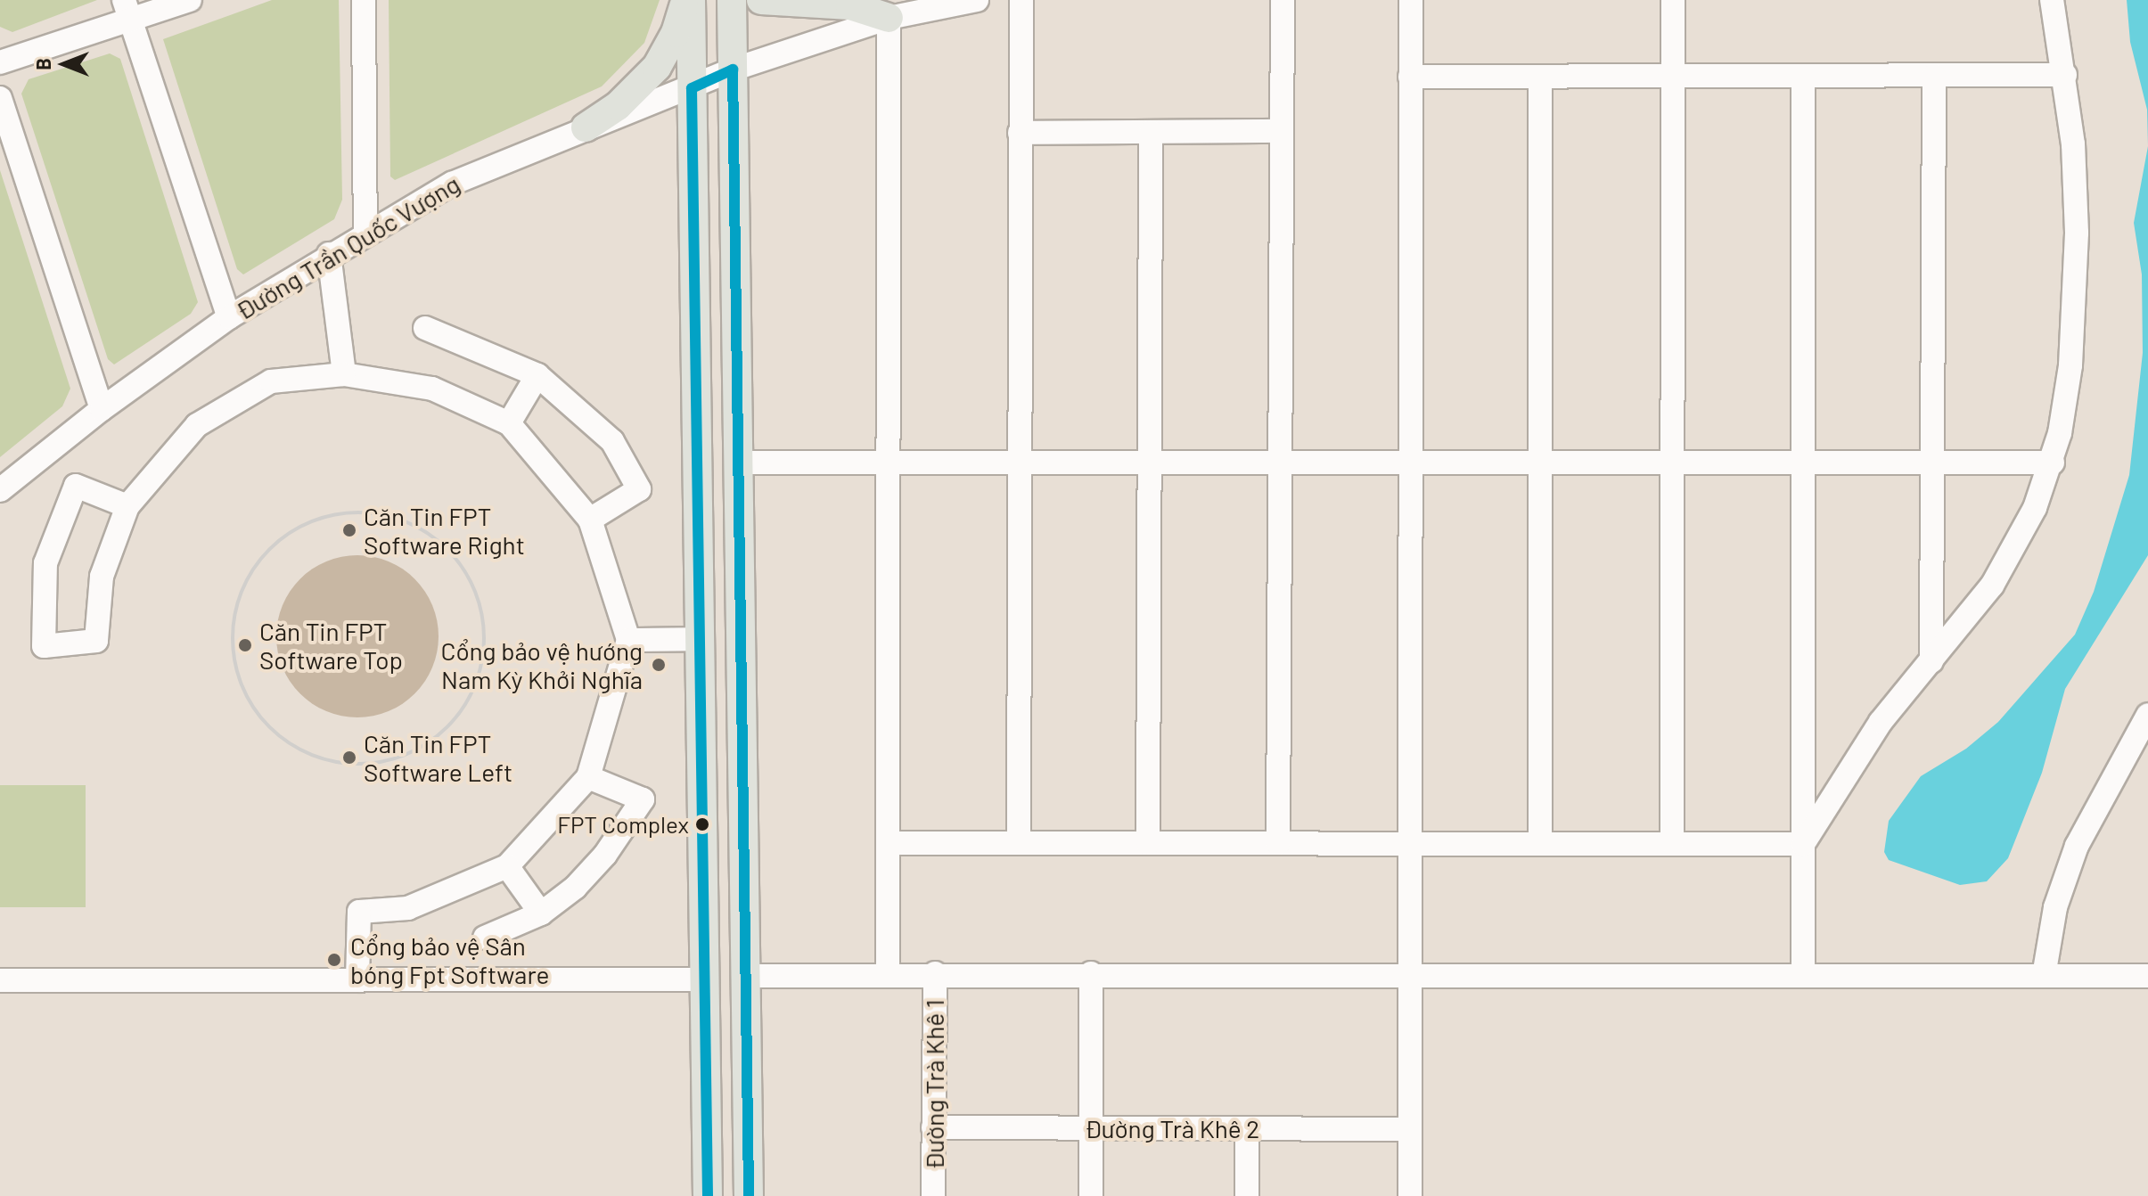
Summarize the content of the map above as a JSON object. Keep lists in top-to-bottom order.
{
  "streets": {
    "street": ["Đường Trần Quốc Vượng", "Đường Trà Khê 1", "Đường Trà Khê 2"]
  },
  "crossings": [
    ["Đường Trà Khê 1", "Đường Trà Khê 2"]
  ],
  "places": [
    "Căn Tin FPT Software Right",
    "Căn Tin FPT Software Top",
    "Cổng bảo vệ hướng Nam Kỳ Khởi Nghĩa",
    "Căn Tin FPT Software Left",
    "FPT Complex",
    "Cổng bảo vệ Sân bóng Fpt Software"
  ],
  "north": "left"
}
